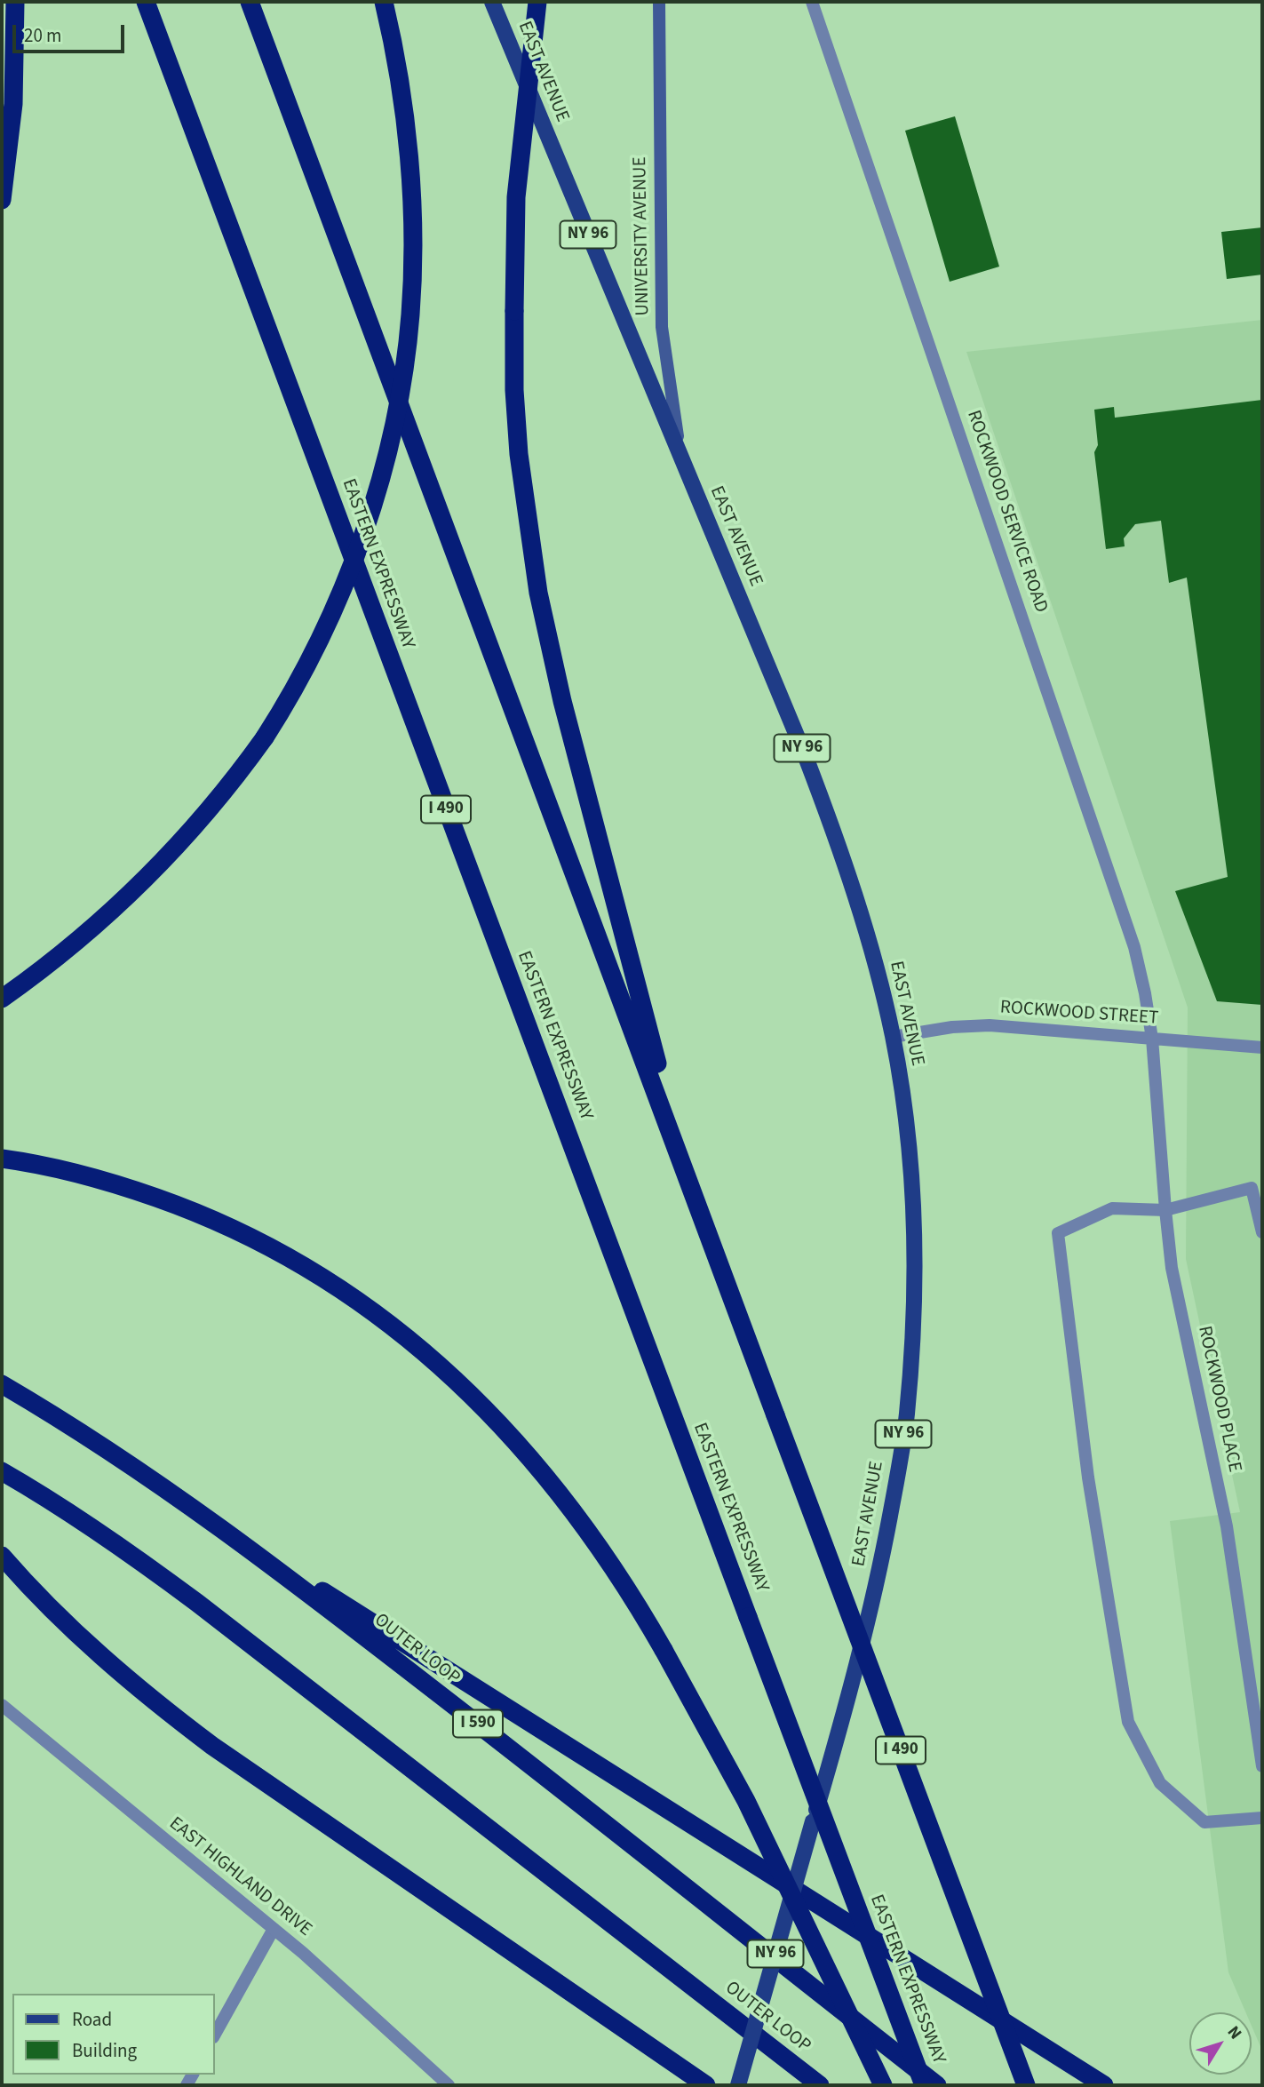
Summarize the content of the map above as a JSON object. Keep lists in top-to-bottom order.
{
  "streets": {
    "highway": [
      "EASTERN EXPRESSWAY",
      "I 490",
      "OUTER LOOP",
      "I 590"
    ],
    "main road": ["EAST AVENUE", "NY 96", "UNIVERSITY AVENUE"],
    "street": [
      "ROCKWOOD SERVICE ROAD",
      "ROCKWOOD STREET",
      "ROCKWOOD PLACE",
      "EAST HIGHLAND DRIVE"
    ]
  },
  "crossings": [
    ["EAST AVENUE", "UNIVERSITY AVENUE"],
    ["EAST AVENUE", "ROCKWOOD STREET"],
    ["ROCKWOOD SERVICE ROAD", "ROCKWOOD STREET"],
    ["ROCKWOOD SERVICE ROAD", "ROCKWOOD PLACE"],
    ["ROCKWOOD STREET", "ROCKWOOD PLACE"]
  ],
  "legend": ["Road", "Building"],
  "scale_bar": "20 m",
  "north": "top right"
}
